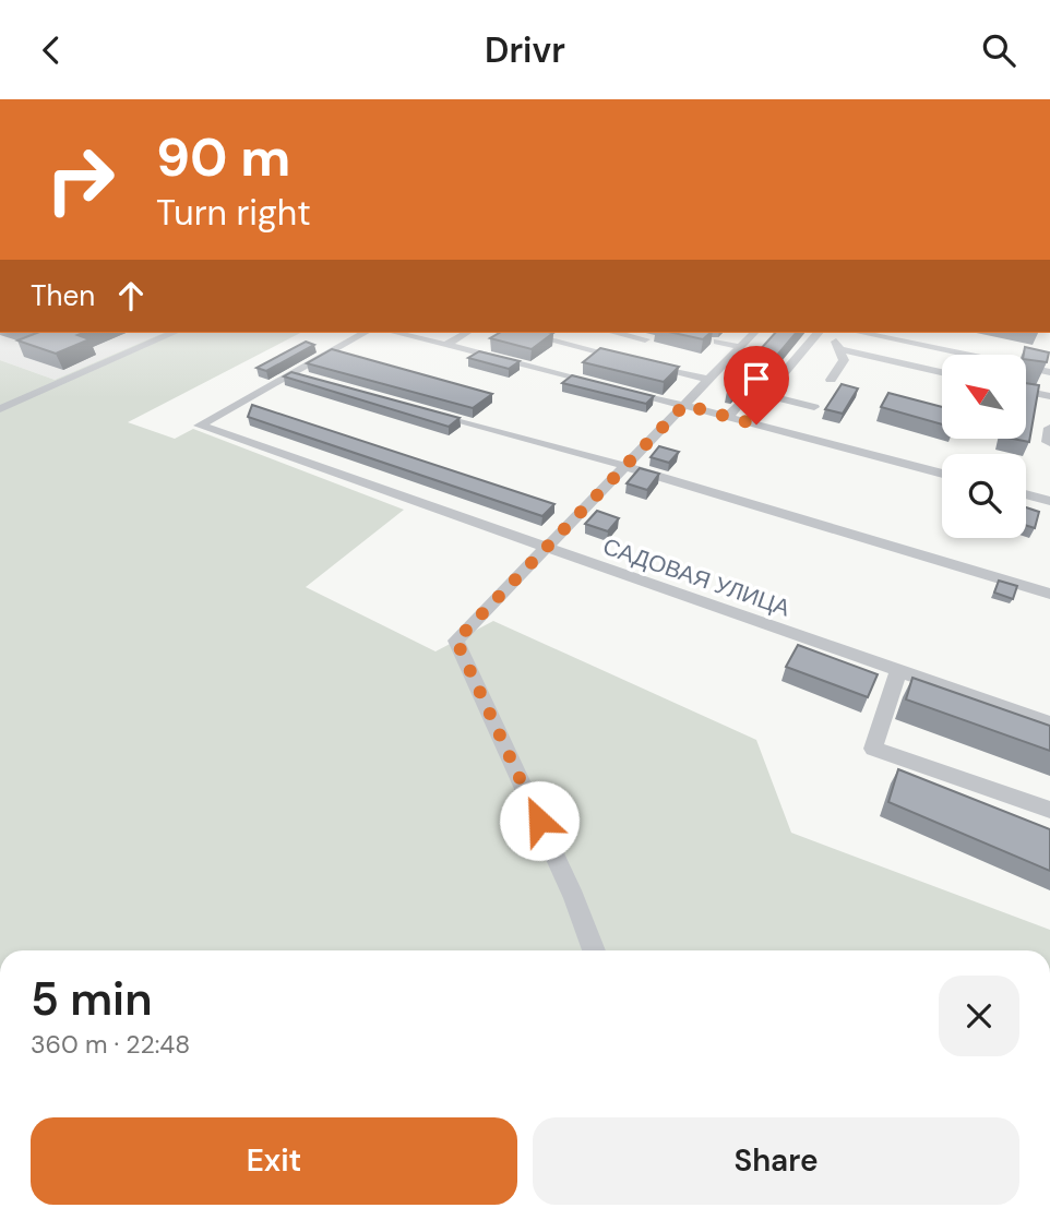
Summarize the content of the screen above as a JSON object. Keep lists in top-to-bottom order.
{
  "streets": {
    "street": ["САДОВАЯ УЛИЦА"]
  },
  "north": "top left",
  "page": {
    "header": "Drivr",
    "turn": ["90 m", "Turn right"],
    "then": "Then",
    "heading": ["5 min", "360 m · 22:48"],
    "buttons": ["Exit", "Share"]
  }
}
